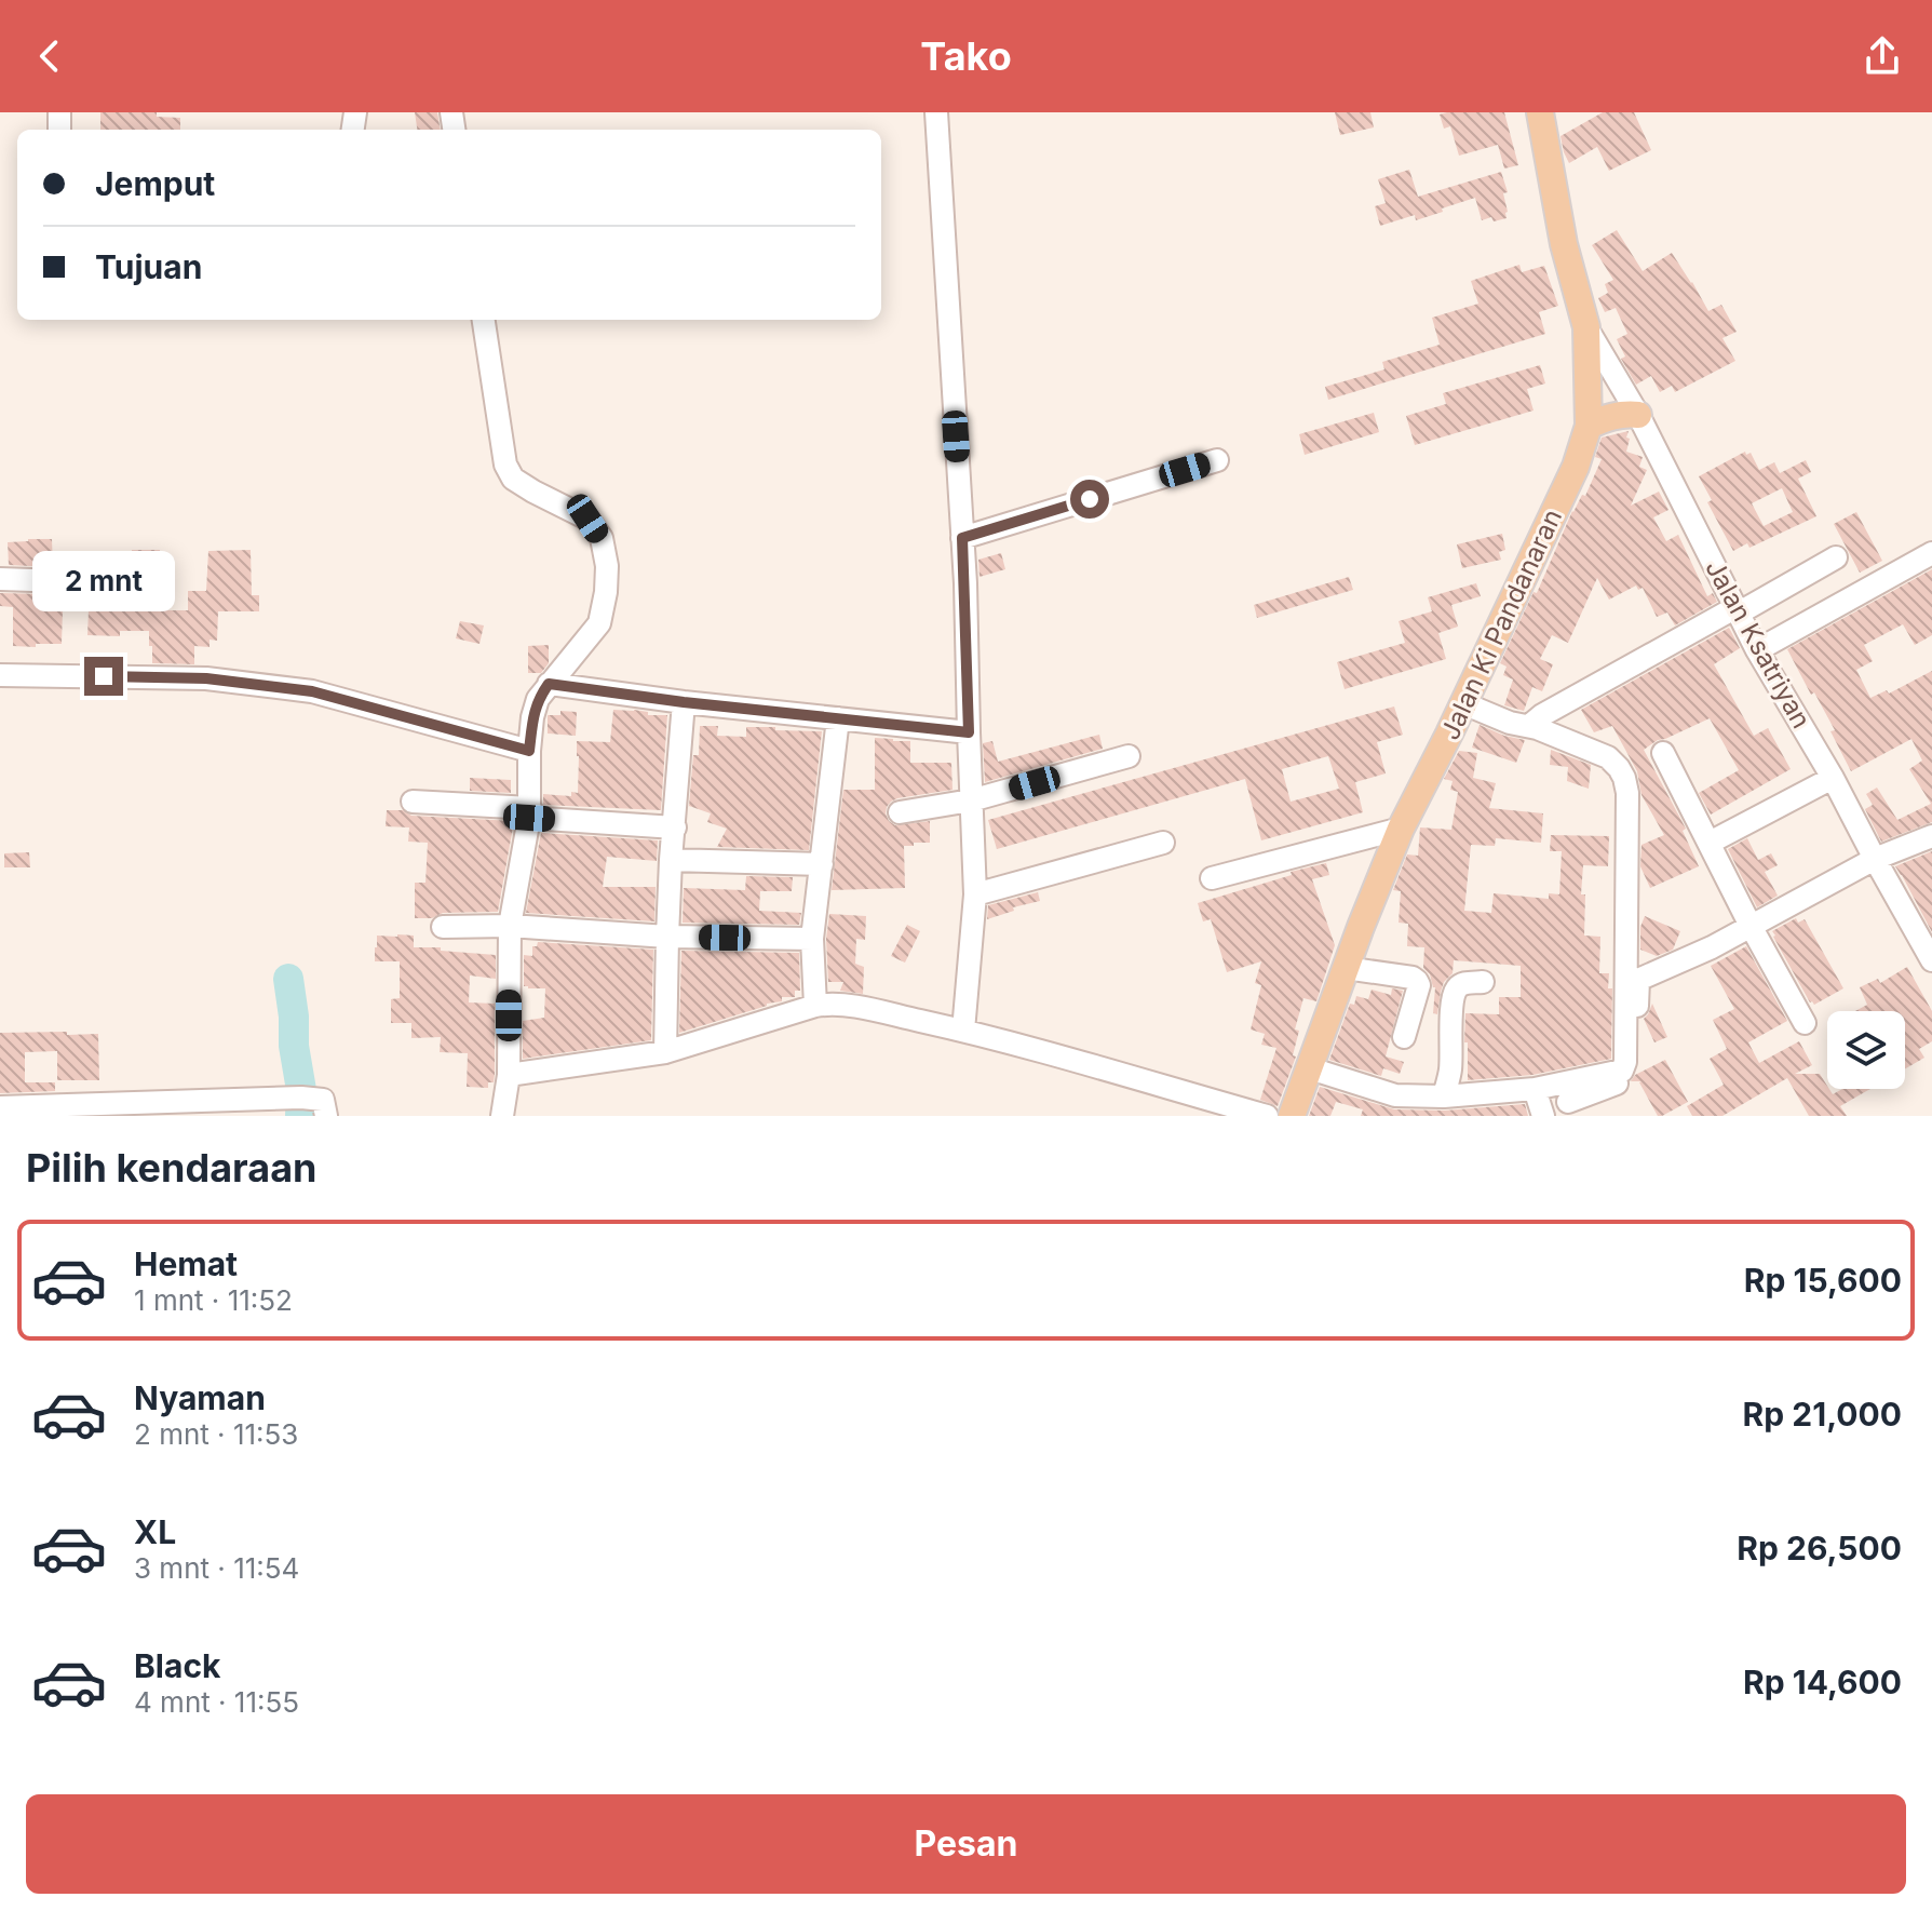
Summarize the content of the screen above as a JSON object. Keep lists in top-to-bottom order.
{
  "streets": {
    "main road": ["Jalan Ki Pandanaran"],
    "street": ["Jalan Ksatriyan"]
  },
  "crossings": [
    ["Jalan Ki Pandanaran", "Jalan Ksatriyan"]
  ],
  "page": {
    "header": "Tako",
    "banner": ["Jemput", "Tujuan"],
    "bubble": "2 mnt",
    "heading": "Pilih kendaraan",
    "list": [
      {
        "name": "Hemat",
        "note": "1 mnt · 11:52",
        "value": "Rp 15,600"
      },
      {
        "name": "Nyaman",
        "note": "2 mnt · 11:53",
        "value": "Rp 21,000"
      },
      {
        "name": "XL",
        "note": "3 mnt · 11:54",
        "value": "Rp 26,500"
      },
      {
        "name": "Black",
        "note": "4 mnt · 11:55",
        "value": "Rp 14,600"
      }
    ],
    "buttons": "Pesan"
  }
}
